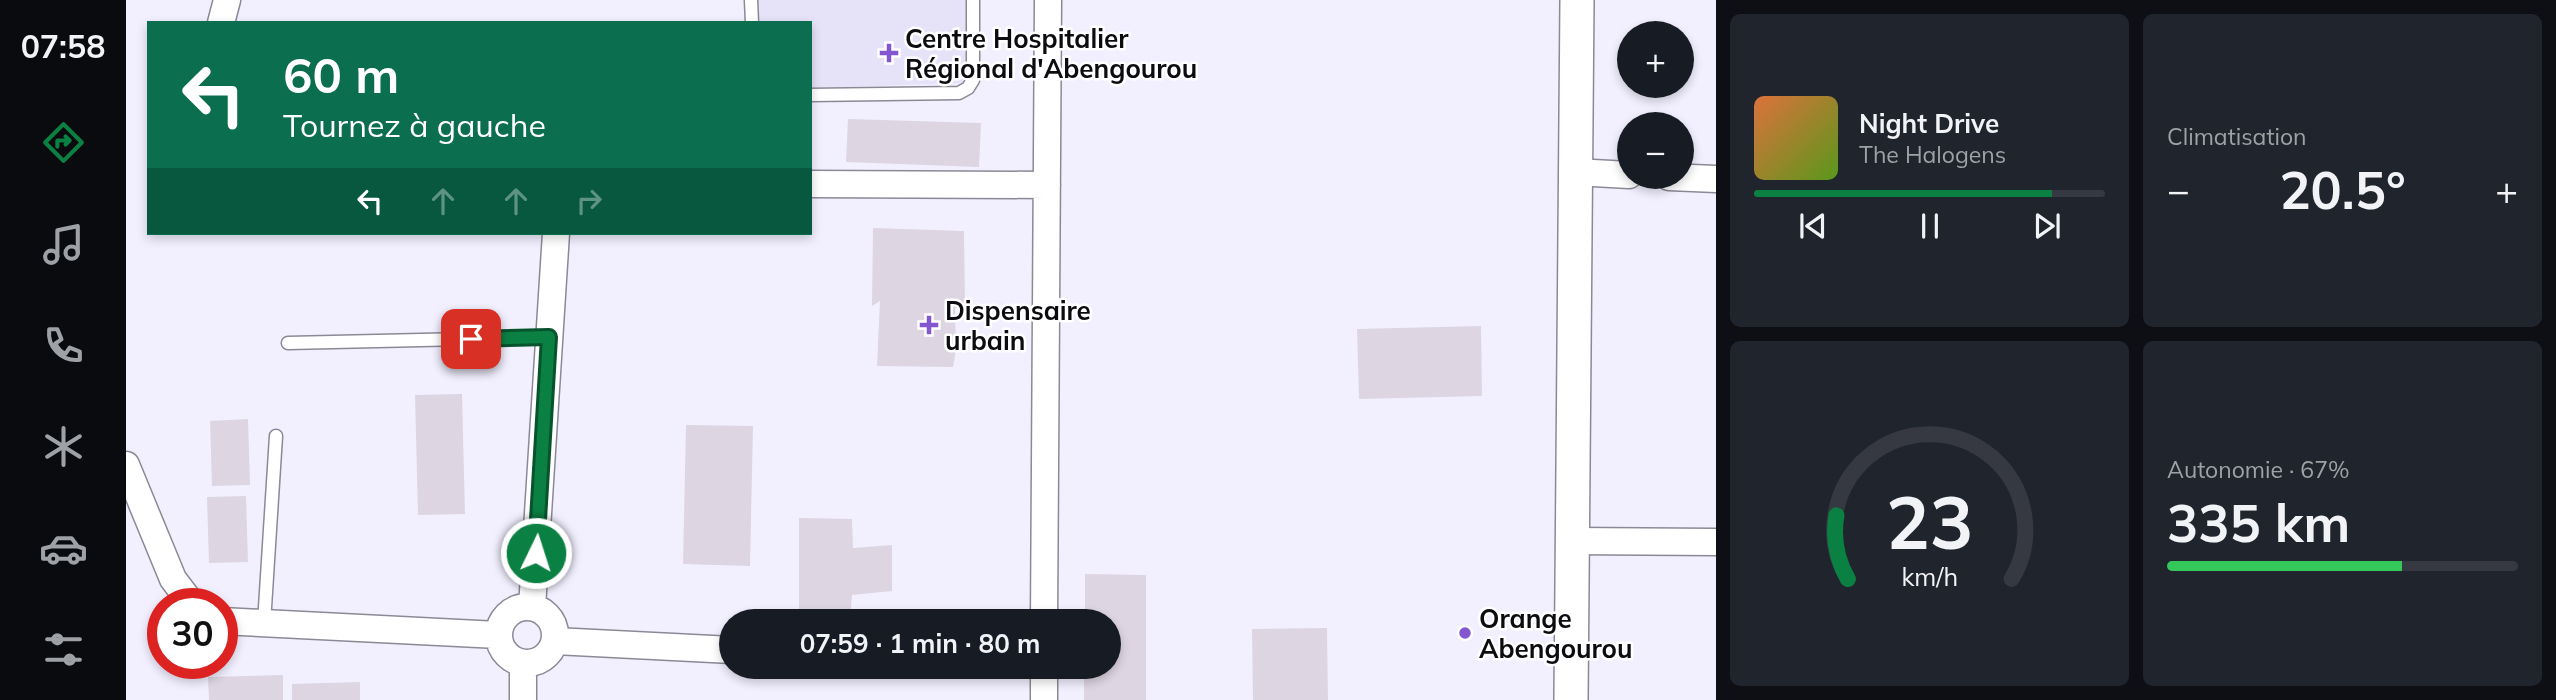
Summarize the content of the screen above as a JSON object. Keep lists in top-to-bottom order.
{
  "places": {
    "health": ["Centre Hospitalier Régional d'Abengourou", "Dispensaire urbain"],
    "other": ["Orange Abengourou"]
  },
  "page": {
    "tabs": "07:58",
    "tile": [
      "Climatisation",
      ["Autonomie · 67%", "335 km"]
    ],
    "map_buttons": ["+", "−"],
    "turn": ["60 m", "Tournez à gauche"],
    "song": ["Night Drive", "The Halogens"],
    "heat": ["−", "20.5°", "+"],
    "limit": "30",
    "trip": "07:59 · 1 min · 80 m",
    "gauge": ["23", "km/h"]
  }
}
